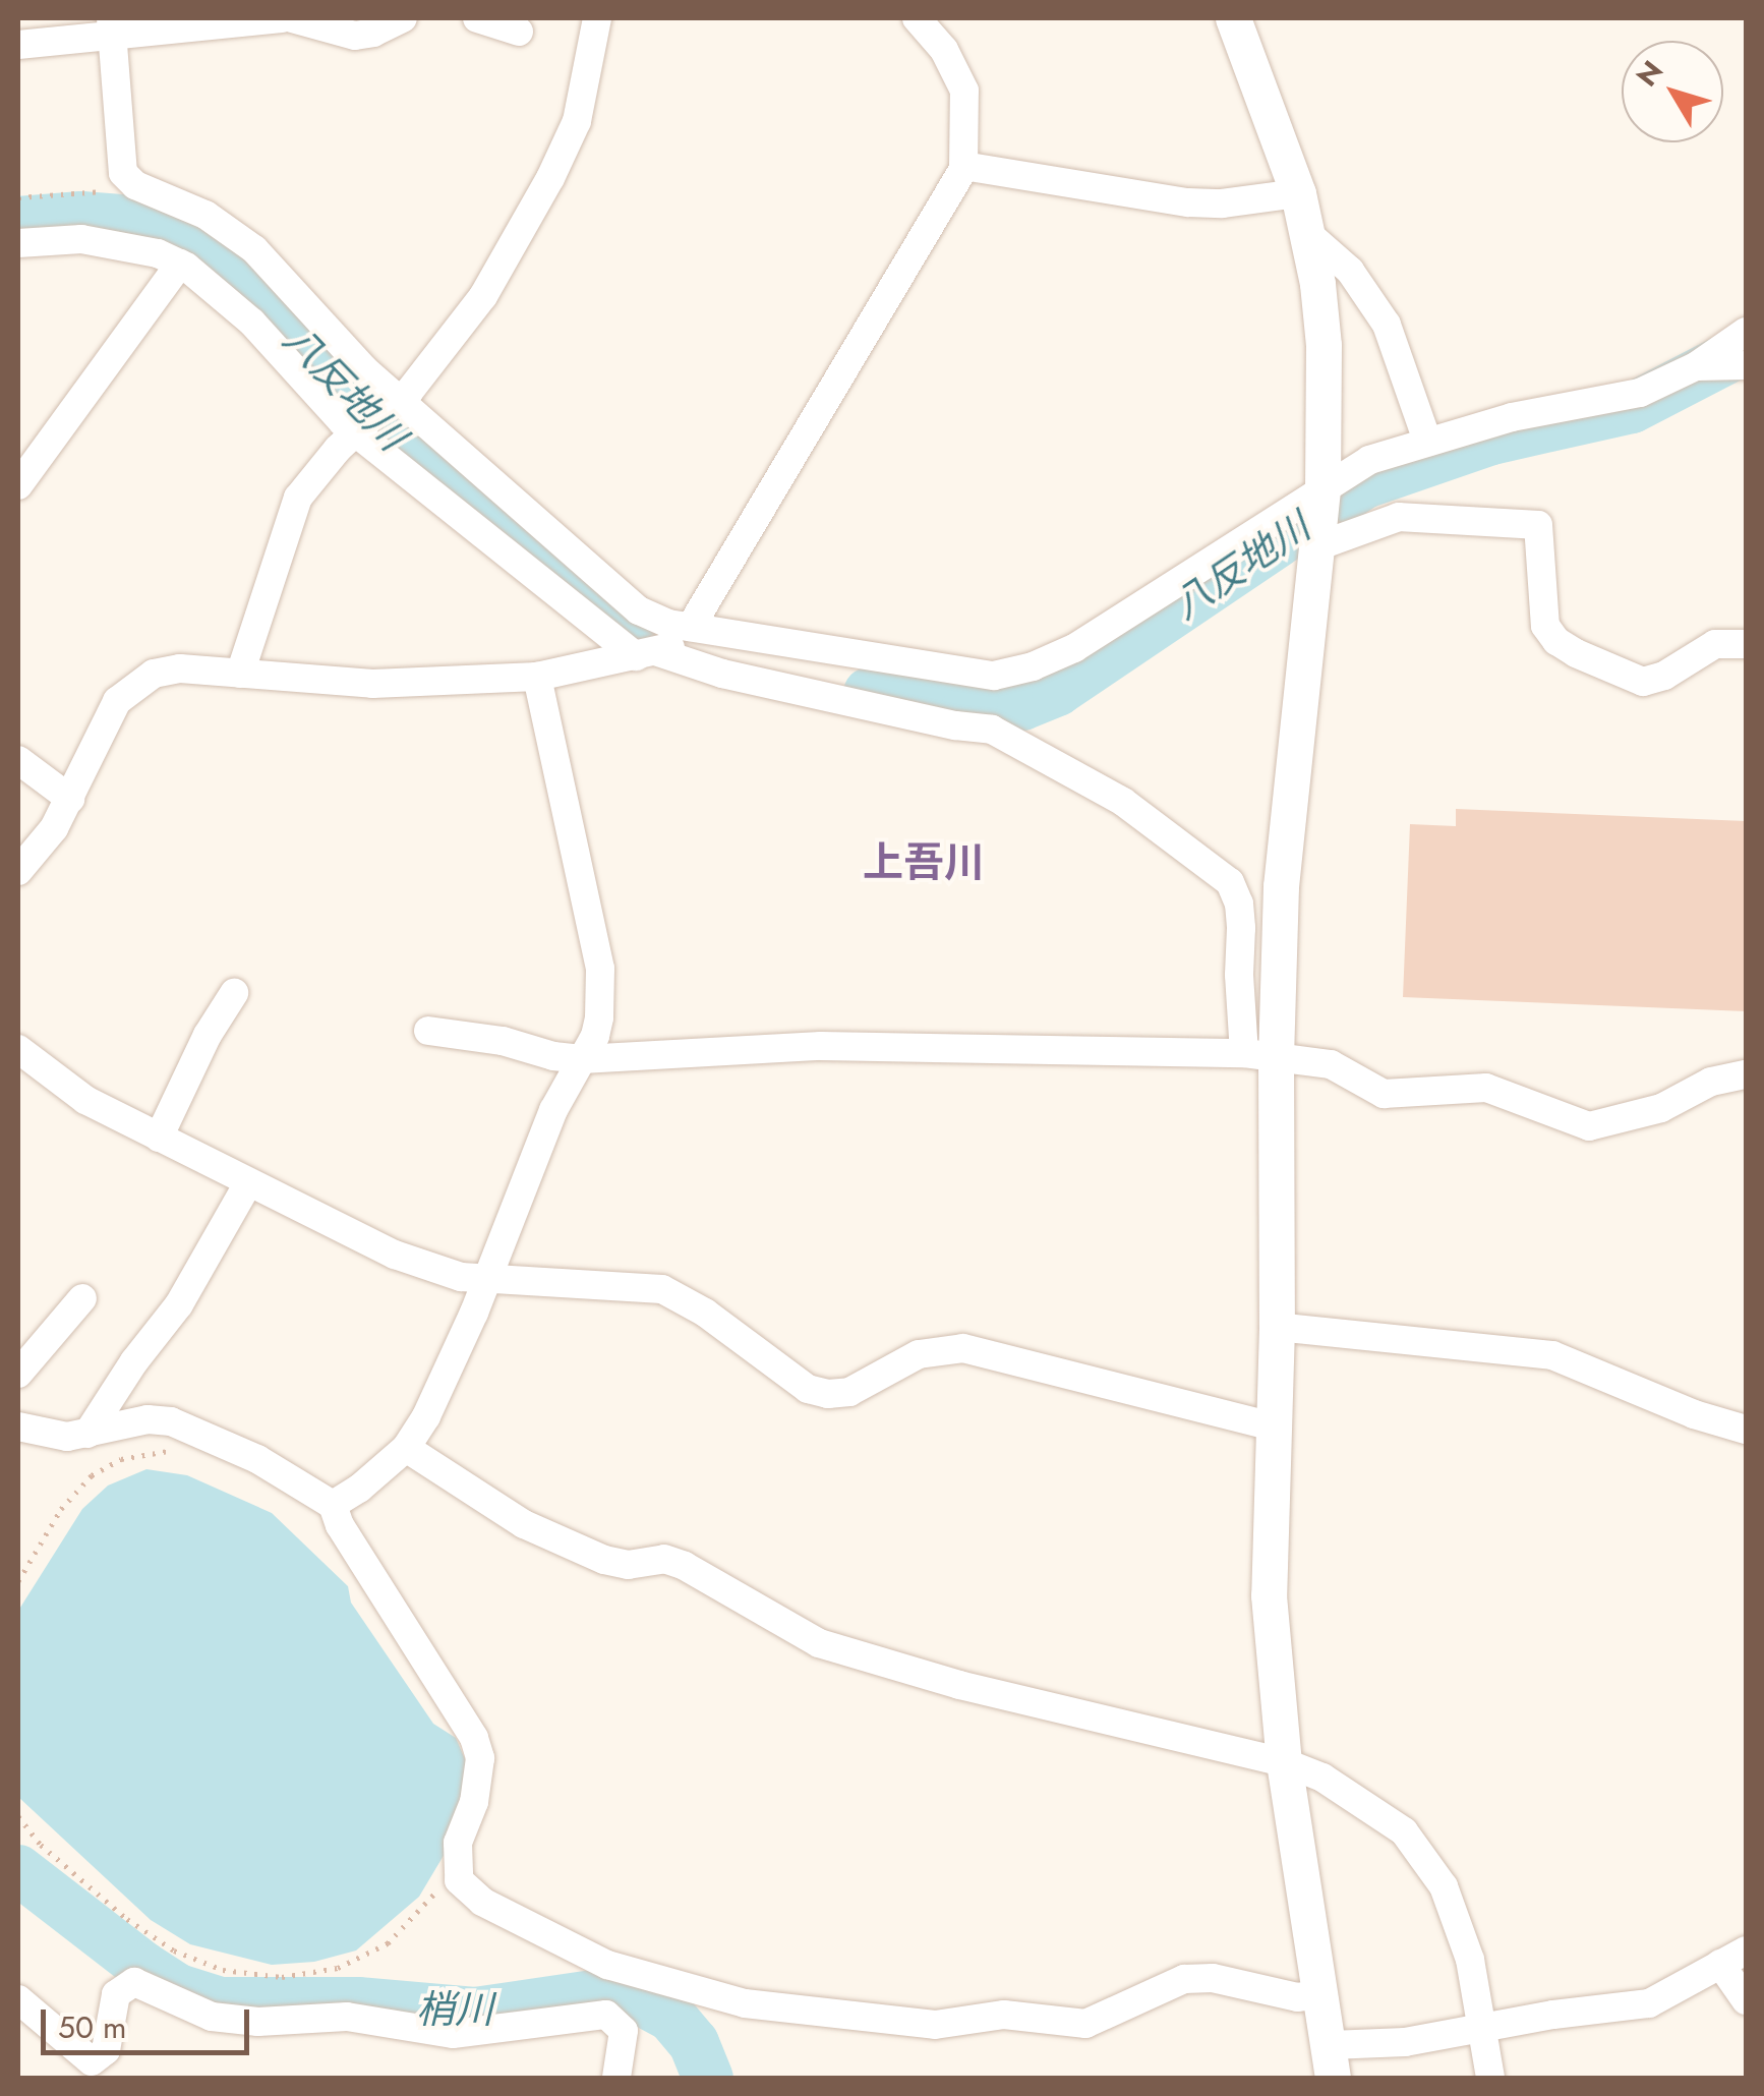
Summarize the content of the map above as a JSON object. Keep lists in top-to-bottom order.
{
  "districts": ["上吾川"],
  "water": ["八反地川", "梢川"],
  "scale_bar": "50 m",
  "north": "top left"
}
